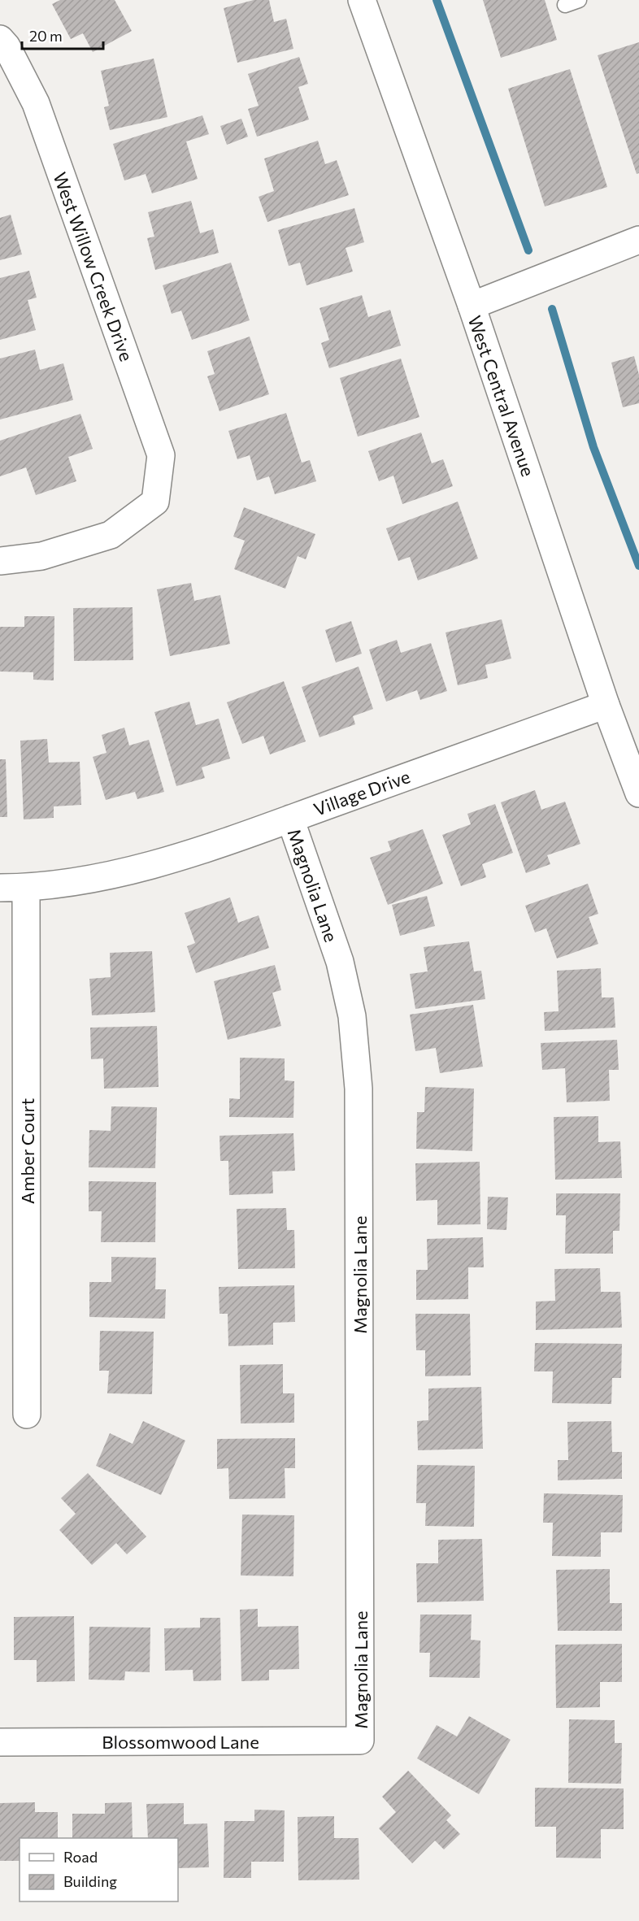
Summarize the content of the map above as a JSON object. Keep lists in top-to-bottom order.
{
  "streets": {
    "street": [
      "West Willow Creek Drive",
      "West Central Avenue",
      "Village Drive",
      "Magnolia Lane",
      "Amber Court",
      "Blossomwood Lane"
    ]
  },
  "crossings": [
    ["West Central Avenue", "Village Drive"],
    ["Village Drive", "Magnolia Lane"],
    ["Village Drive", "Amber Court"],
    ["Magnolia Lane", "Blossomwood Lane"]
  ],
  "legend": ["Road", "Building"],
  "scale_bar": "20 m"
}
